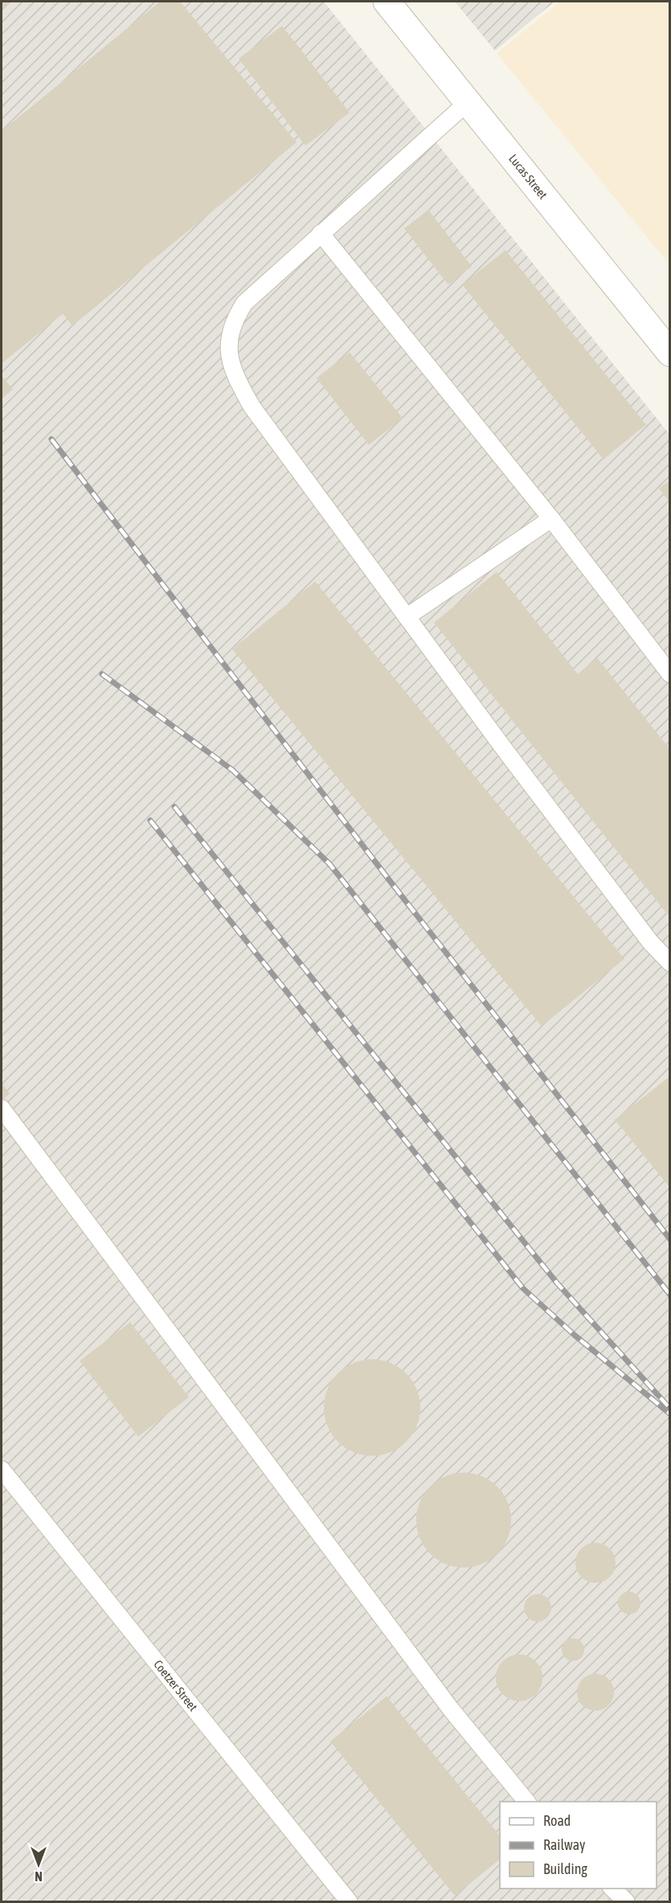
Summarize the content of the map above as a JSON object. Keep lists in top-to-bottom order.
{
  "streets": {
    "street": ["Lucas Street"],
    "lane": ["Coetzer Street"]
  },
  "legend": ["Road", "Railway", "Building"],
  "north": "bottom"
}
